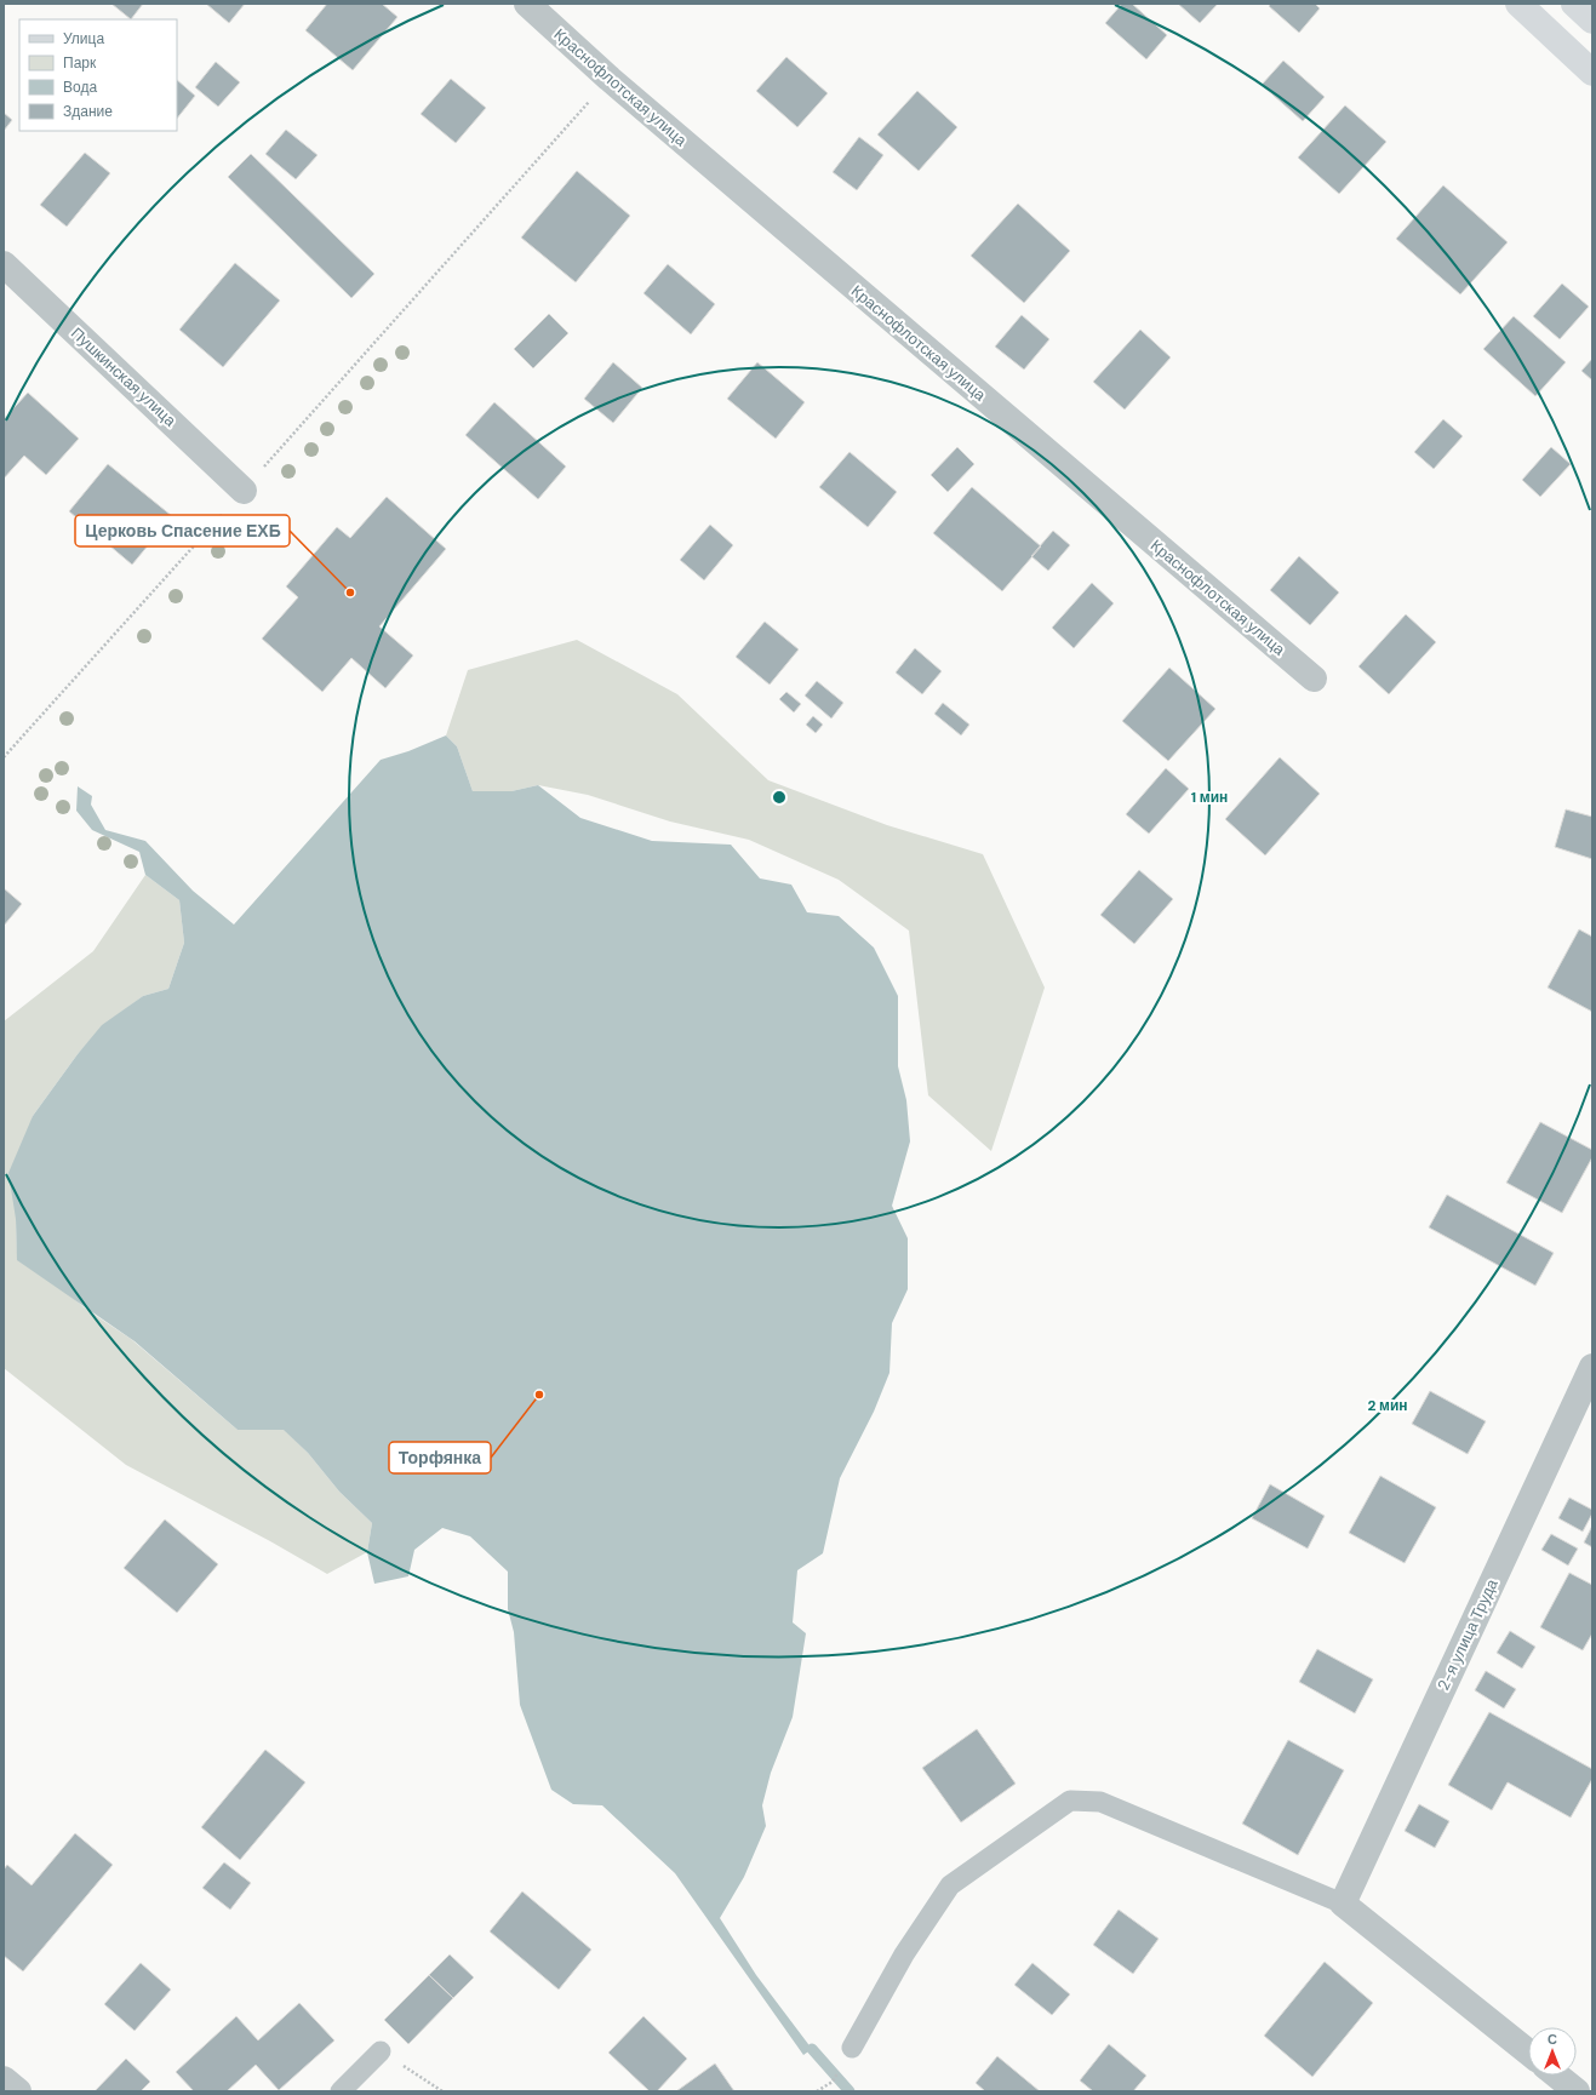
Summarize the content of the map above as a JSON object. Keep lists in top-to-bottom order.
{
  "streets": {
    "street": ["Краснофлотская улица", "Пушкинская улица", "2-я улица Труда"]
  },
  "places": ["Церковь Спасение ЕХБ", "Торфянка"],
  "legend": [
    "Улица",
    "Парк",
    "Вода",
    "Здание"
  ],
  "north": "top",
  "rings": ["1 мин", "2 мин"]
}
